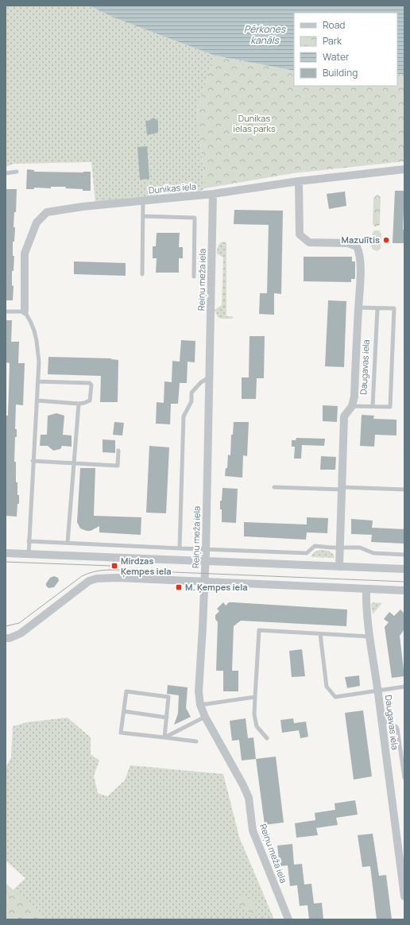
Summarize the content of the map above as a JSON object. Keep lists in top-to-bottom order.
{
  "streets": {
    "street": ["Dunikas iela", "Reiņu meža iela", "Daugavas iela"]
  },
  "crossings": [
    ["Dunikas iela", "Reiņu meža iela"]
  ],
  "water": ["Pērkones kanāls"],
  "parks": ["Dunikas ielas parks"],
  "places": {
    "other": ["Mazulītis"],
    "transit": ["Mirdzas Ķempes iela", "M. Ķempes iela"]
  },
  "legend": [
    "Road",
    "Park",
    "Water",
    "Building"
  ]
}
